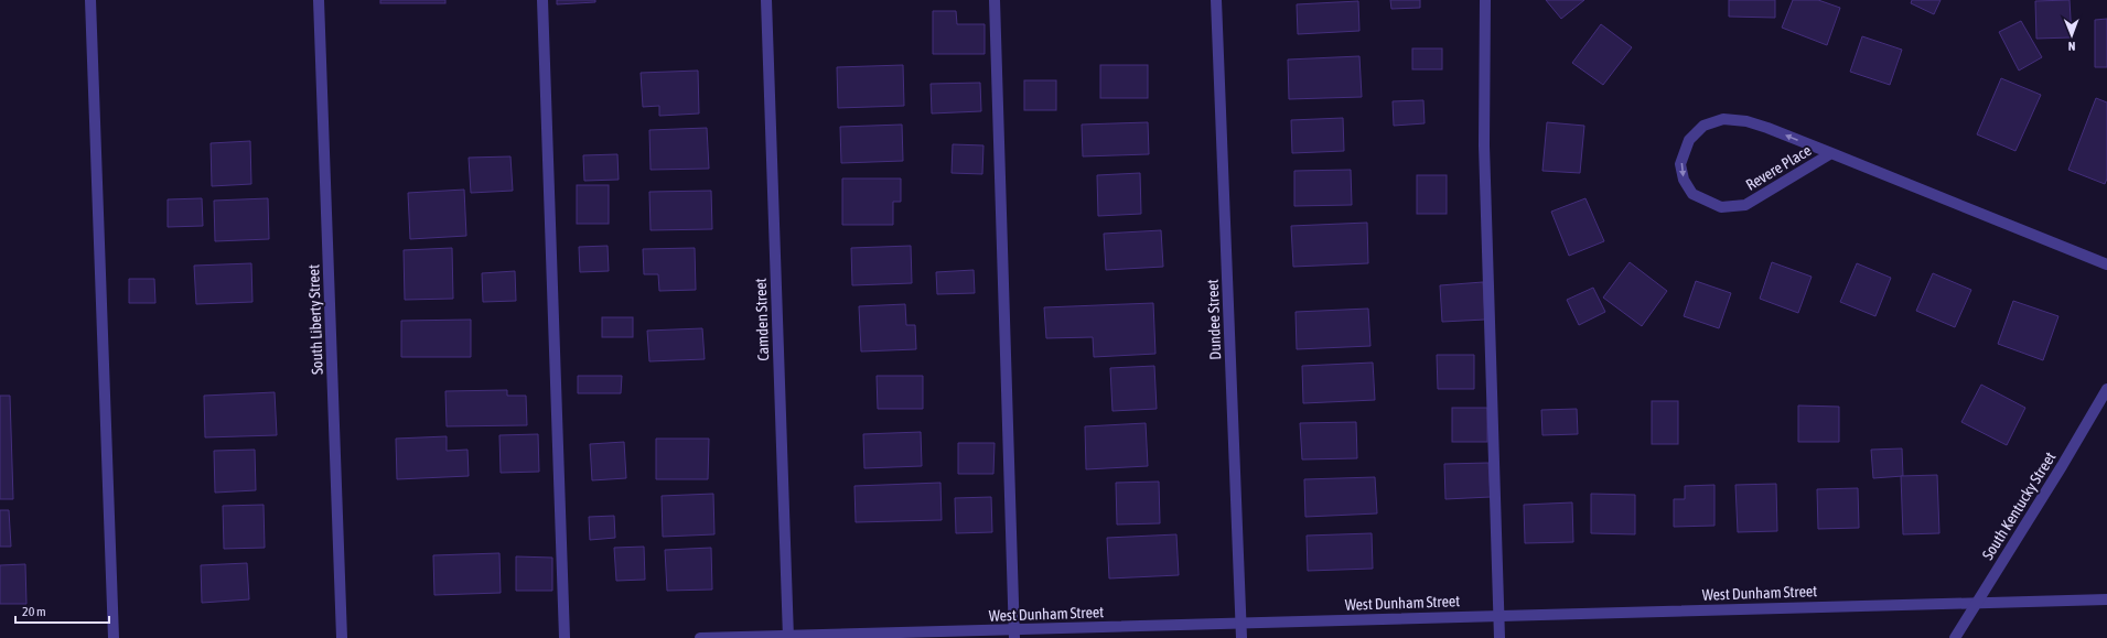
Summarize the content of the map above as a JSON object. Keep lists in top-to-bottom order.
{
  "streets": {
    "street": [
      "Revere Place",
      "South Liberty Street",
      "Camden Street",
      "Dundee Street",
      "South Kentucky Street",
      "West Dunham Street"
    ]
  },
  "crossings": [
    ["Camden Street", "West Dunham Street"],
    ["Dundee Street", "West Dunham Street"],
    ["South Kentucky Street", "West Dunham Street"]
  ],
  "scale_bar": "20 m",
  "north": "bottom"
}
